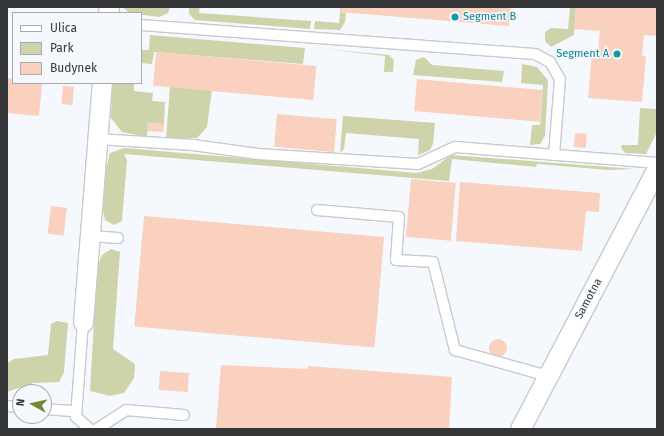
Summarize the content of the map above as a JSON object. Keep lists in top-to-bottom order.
{
  "streets": {
    "street": ["Samotna"]
  },
  "places": ["Segment B", "Segment A"],
  "legend": ["Ulica", "Park", "Budynek"],
  "north": "left"
}
